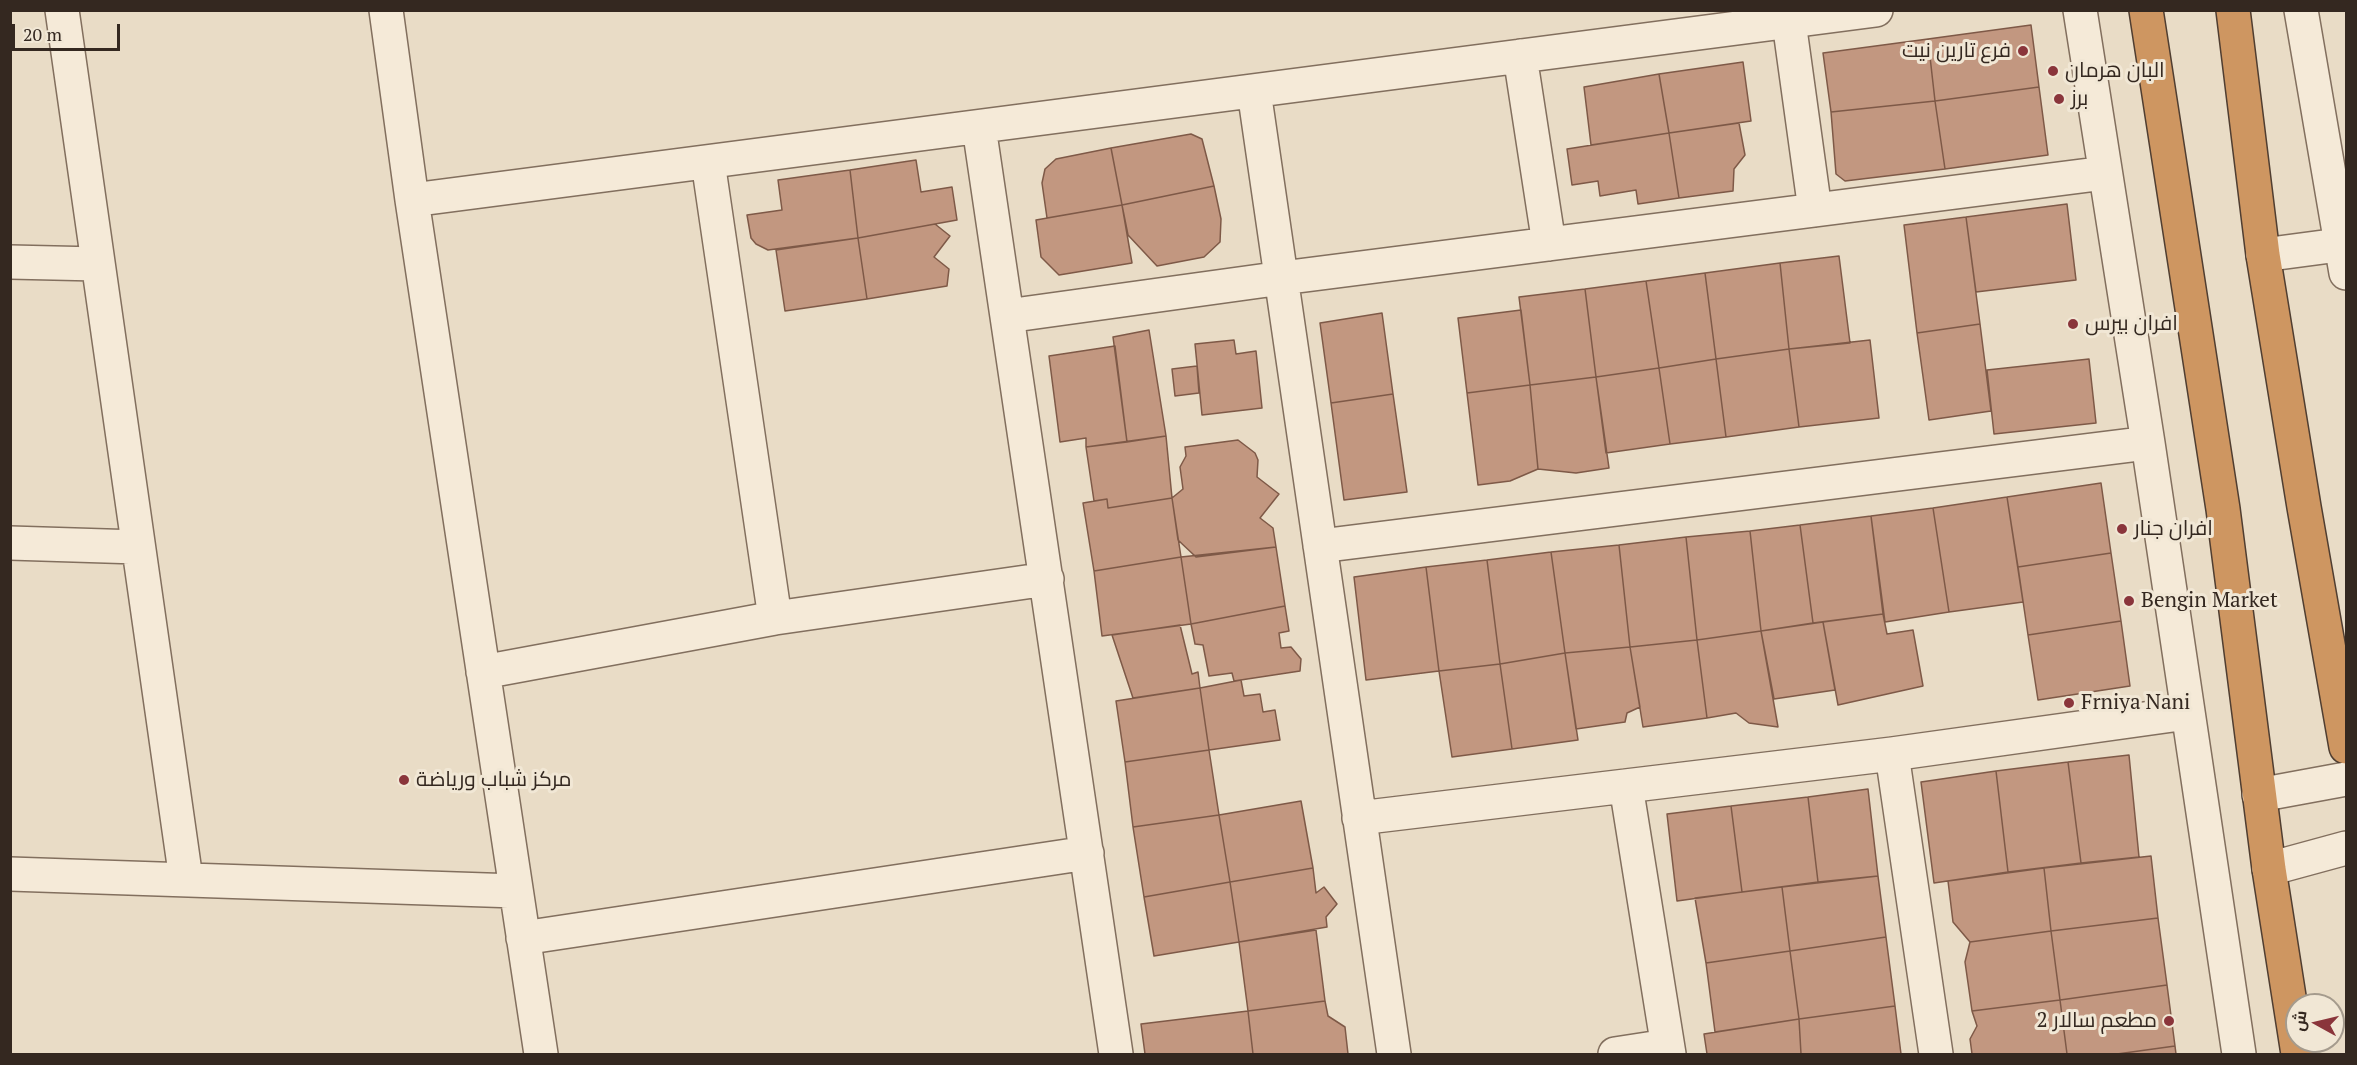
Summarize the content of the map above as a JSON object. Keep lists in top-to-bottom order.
{
  "places": [
    "فرع تارين نيت",
    "البان هرمان",
    "برز",
    "افران بيرس",
    "افران جنار",
    "Bengin Market",
    "Frniya Nani",
    "مركز شباب ورياضة",
    "مطعم سالار 2"
  ],
  "scale_bar": "20 m",
  "north": "left"
}
